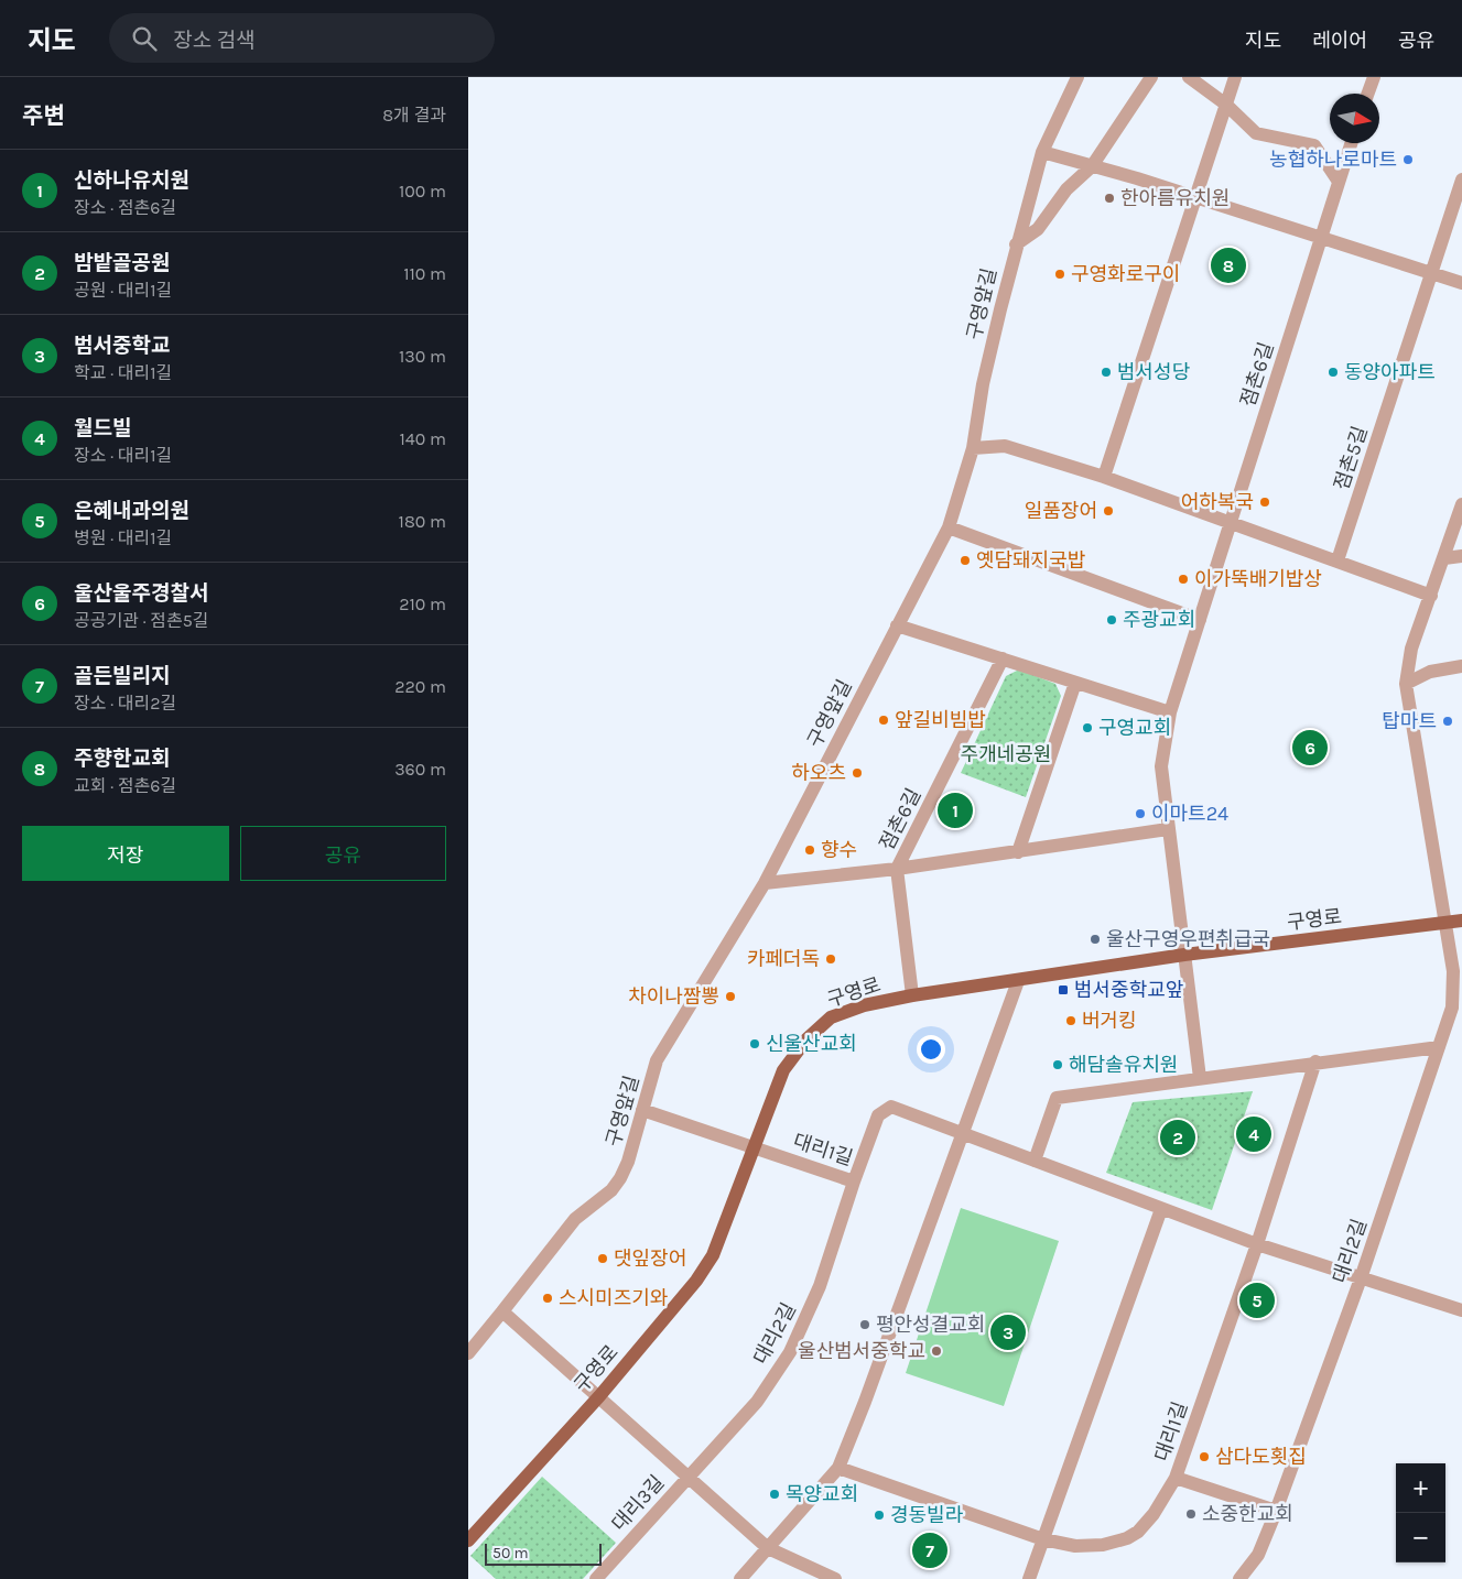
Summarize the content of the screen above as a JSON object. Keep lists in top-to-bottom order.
{
  "streets": {
    "main road": ["구영로"],
    "street": [
      "구영앞길",
      "점촌6길",
      "점촌5길",
      "대리1길",
      "대리2길",
      "대리3길"
    ]
  },
  "crossings": [
    ["구영앞길", "대리1길"],
    ["점촌6길", "구영로"],
    ["구영로", "대리1길"],
    ["구영로", "대리2길"],
    ["대리1길", "대리2길"],
    ["대리2길", "대리3길"]
  ],
  "parks": ["주개네공원"],
  "places": {
    "other": [
      "농협하나로마트",
      "한아름유치원",
      "구영화로구이",
      "범서성당",
      "동양아파트",
      "어하복국",
      "일품장어",
      "옛담돼지국밥",
      "이가뚝배기밥상",
      "주광교회",
      "앞길비빔밥",
      "탑마트",
      "구영교회",
      "하오츠",
      "이마트24",
      "향수",
      "울산구영우편취급국",
      "카페더독",
      "차이나짬뽕",
      "버거킹",
      "신울산교회",
      "해담솔유치원",
      "댓잎장어",
      "스시미즈기와",
      "평안성결교회",
      "울산범서중학교",
      "삼다도횟집",
      "목양교회",
      "소중한교회",
      "경동빌라"
    ],
    "transit": ["범서중학교앞"]
  },
  "scale_bar": "50 m",
  "north": "right",
  "page": {
    "header": "지도",
    "search": "장소 검색",
    "nav": ["지도", "레이어", "공유"],
    "heading": ["주변", "8개 결과"],
    "list": [
      {
        "mark": "1",
        "name": "신하나유치원",
        "note": "장소 · 점촌6길",
        "value": "100 m"
      },
      {
        "mark": "2",
        "name": "밤밭골공원",
        "note": "공원 · 대리1길",
        "value": "110 m"
      },
      {
        "mark": "3",
        "name": "범서중학교",
        "note": "학교 · 대리1길",
        "value": "130 m"
      },
      {
        "mark": "4",
        "name": "월드빌",
        "note": "장소 · 대리1길",
        "value": "140 m"
      },
      {
        "mark": "5",
        "name": "은혜내과의원",
        "note": "병원 · 대리1길",
        "value": "180 m"
      },
      {
        "mark": "6",
        "name": "울산울주경찰서",
        "note": "공공기관 · 점촌5길",
        "value": "210 m"
      },
      {
        "mark": "7",
        "name": "골든빌리지",
        "note": "장소 · 대리2길",
        "value": "220 m"
      },
      {
        "mark": "8",
        "name": "주향한교회",
        "note": "교회 · 점촌6길",
        "value": "360 m"
      }
    ],
    "pins": [
      "8",
      "6",
      "1",
      "4",
      "2",
      "5",
      "3",
      "7"
    ],
    "buttons": ["저장", "공유"],
    "map_buttons": ["+", "−"],
    "scale": "50 m"
  }
}
